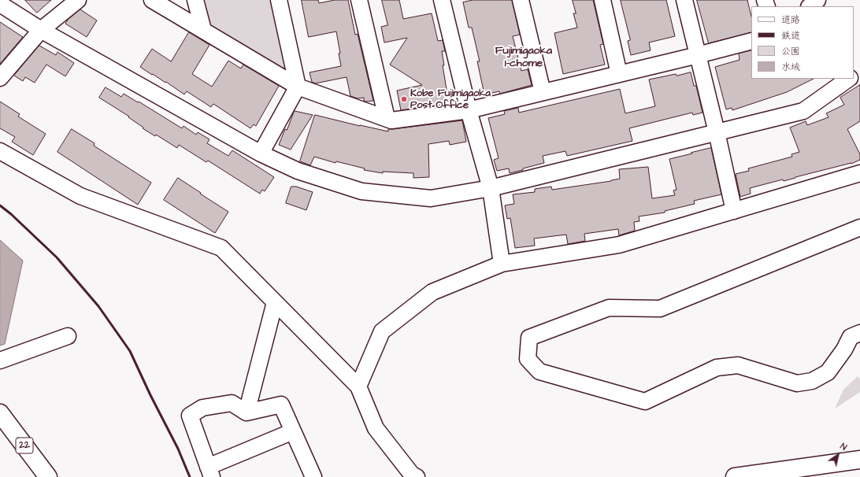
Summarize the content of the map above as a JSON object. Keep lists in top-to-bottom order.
{
  "streets": {
    "main road": ["22"]
  },
  "districts": ["Fujimigaoka 1-chome"],
  "places": ["Kobe Fujimigaoka Post Office"],
  "legend": [
    "道路",
    "鉄道",
    "公園",
    "水域"
  ],
  "north": "top right"
}
